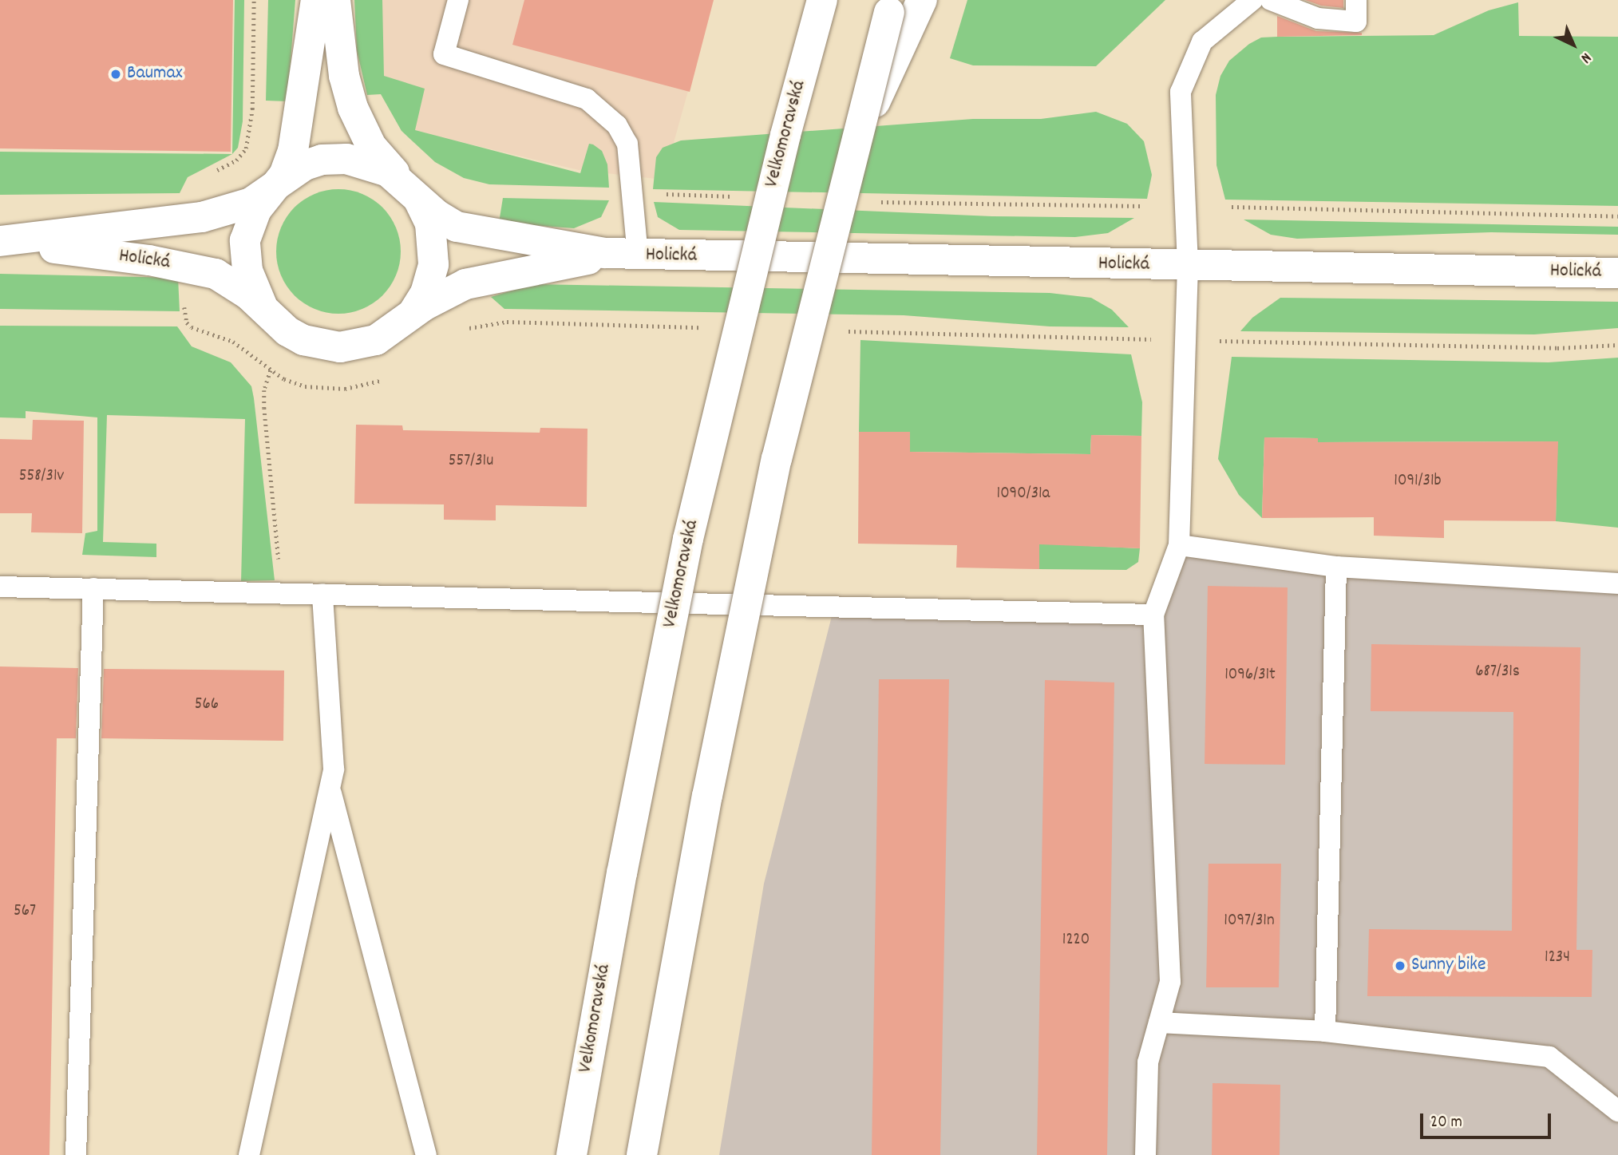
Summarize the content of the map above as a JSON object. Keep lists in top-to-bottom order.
{
  "streets": {
    "street": ["Velkomoravská", "Holická"]
  },
  "places": ["Baumax", "Sunny bike"],
  "house_numbers": [
    "557/31u",
    "558/31v",
    "1091/31b",
    "1090/31a",
    "687/31s",
    "1096/31t",
    "566",
    "567",
    "1097/31n",
    "1220",
    "1234"
  ],
  "scale_bar": "20 m",
  "north": "bottom right"
}
